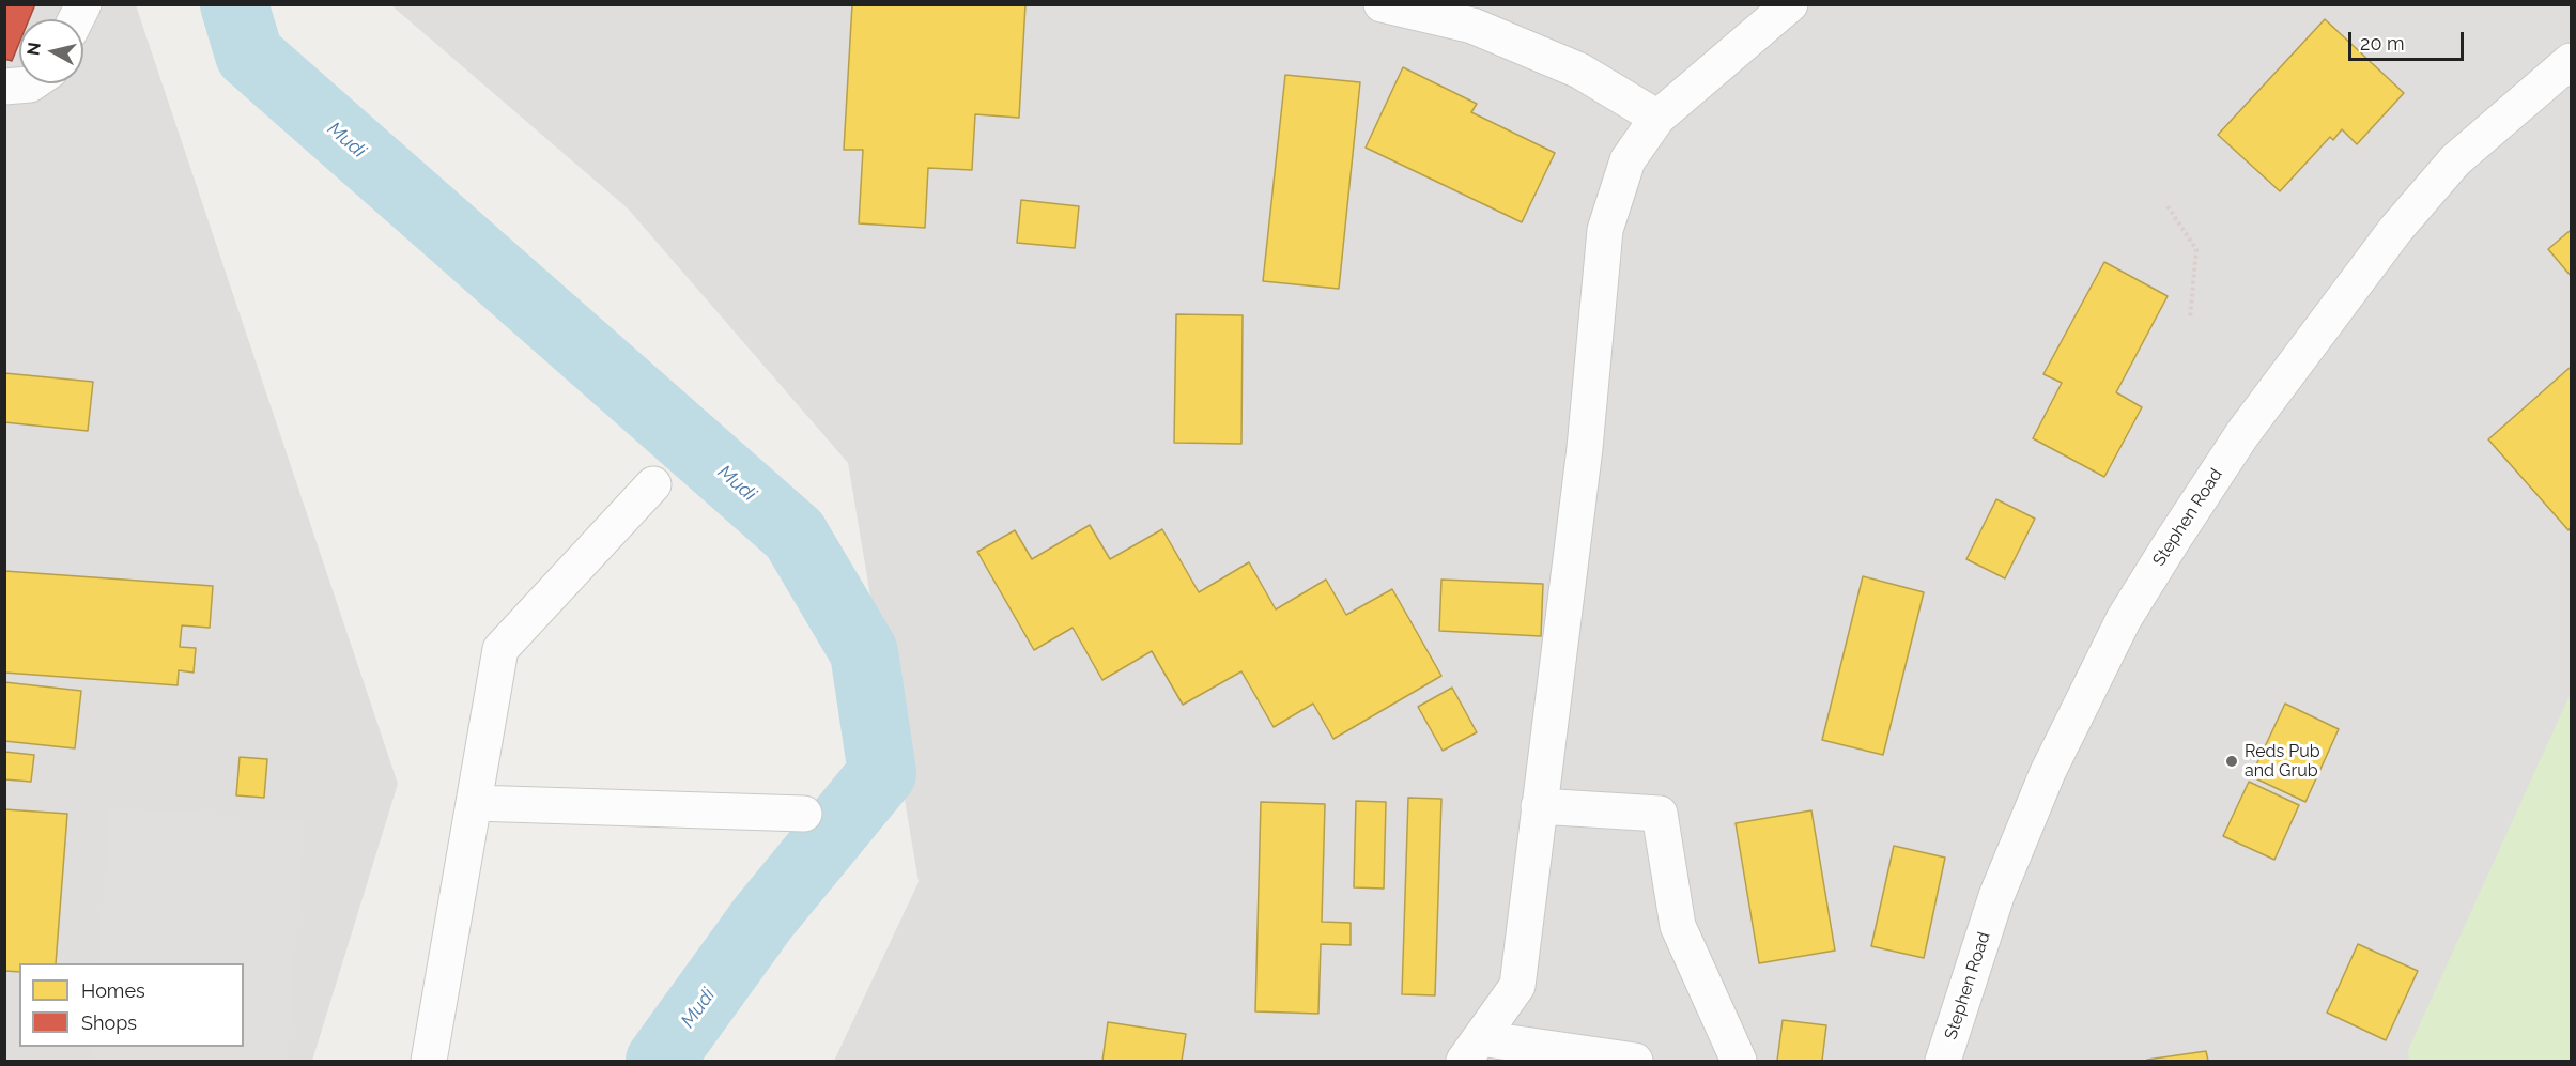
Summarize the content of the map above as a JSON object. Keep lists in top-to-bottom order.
{
  "streets": {
    "street": ["Stephen Road"]
  },
  "water": ["Mudi"],
  "places": ["Reds Pub and Grub"],
  "legend": ["Homes", "Shops"],
  "scale_bar": "20 m",
  "north": "left"
}
